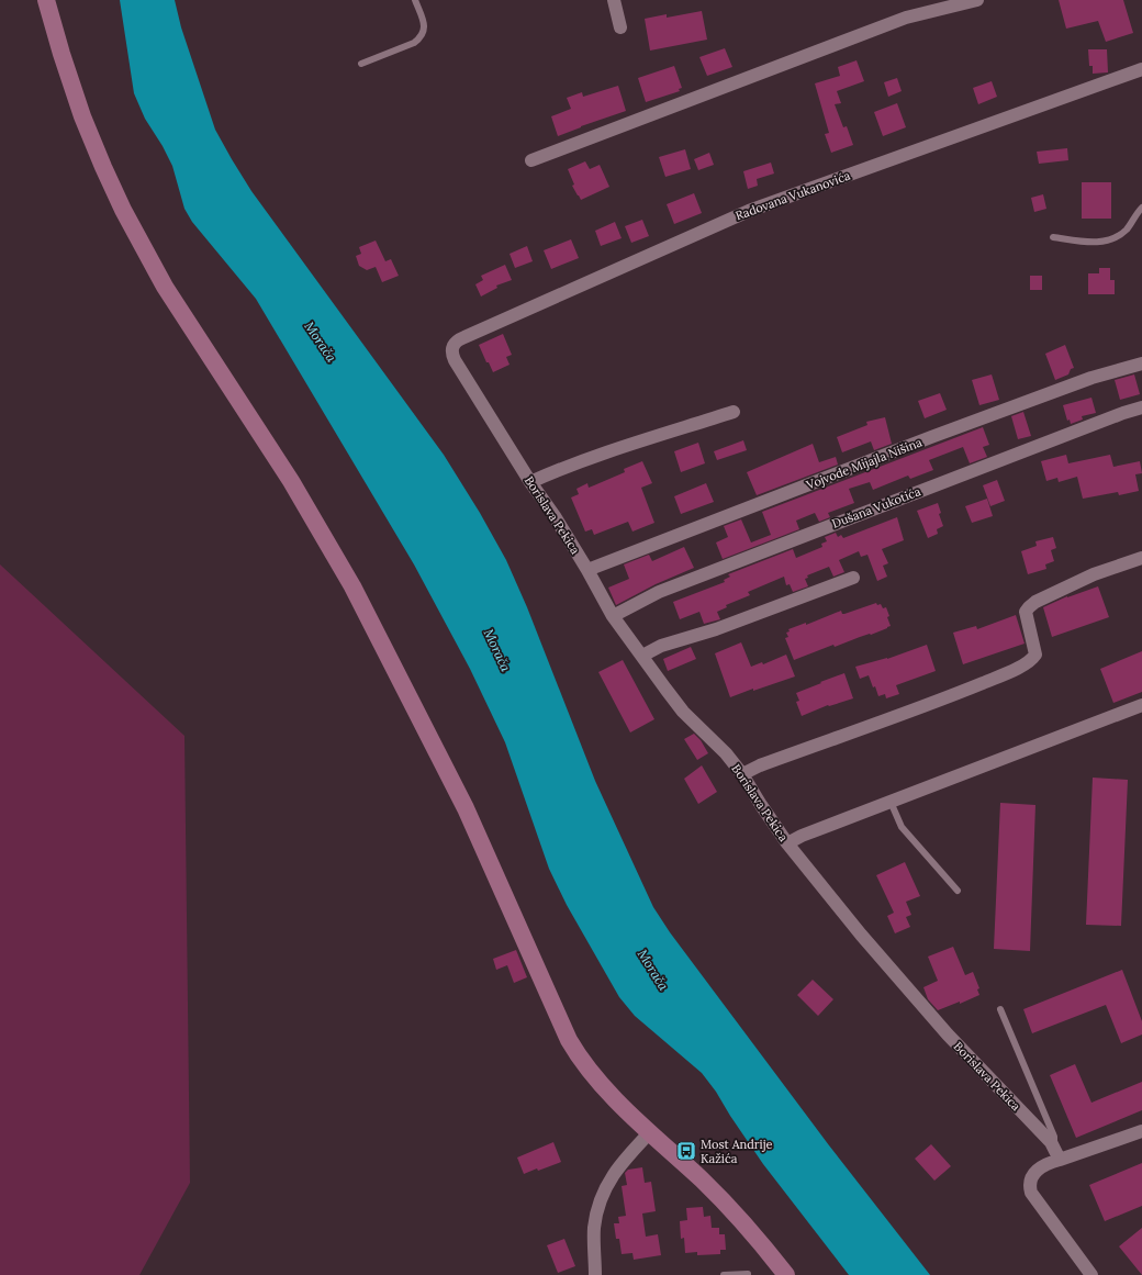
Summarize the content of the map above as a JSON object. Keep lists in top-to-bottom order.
{
  "streets": {
    "street": [
      "Radovana Vukanovića",
      "Vojvode Mijajla Nišina",
      "Dušana Vukotića",
      "Borislava Pekica"
    ]
  },
  "crossings": [
    ["Radovana Vukanovića", "Borislava Pekica"],
    ["Vojvode Mijajla Nišina", "Borislava Pekica"],
    ["Dušana Vukotića", "Borislava Pekica"]
  ],
  "water": ["Morača"],
  "places": {
    "bus stop": ["Most Andrije Kažića"]
  }
}
